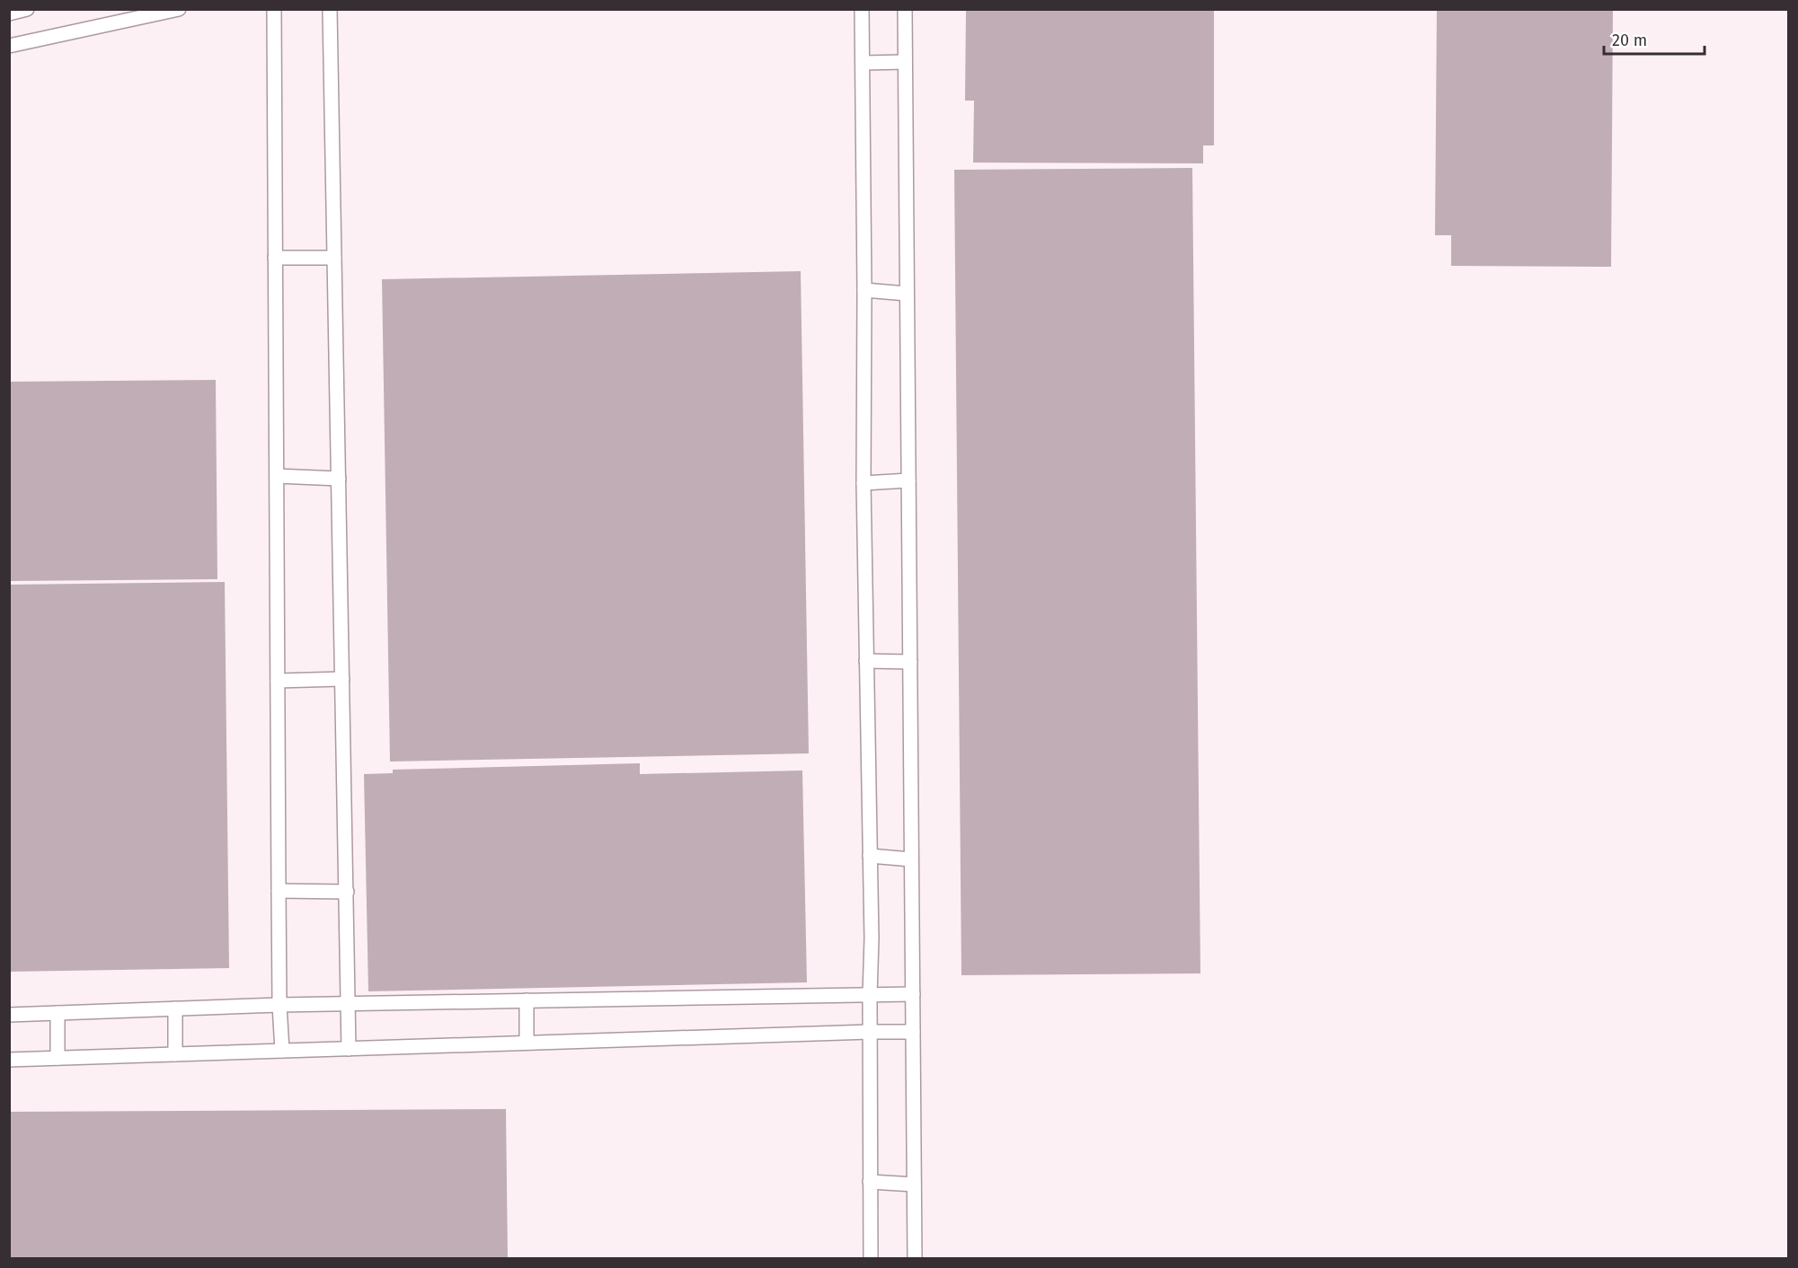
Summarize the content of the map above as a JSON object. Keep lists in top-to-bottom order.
{
  "scale_bar": "20 m"
}
